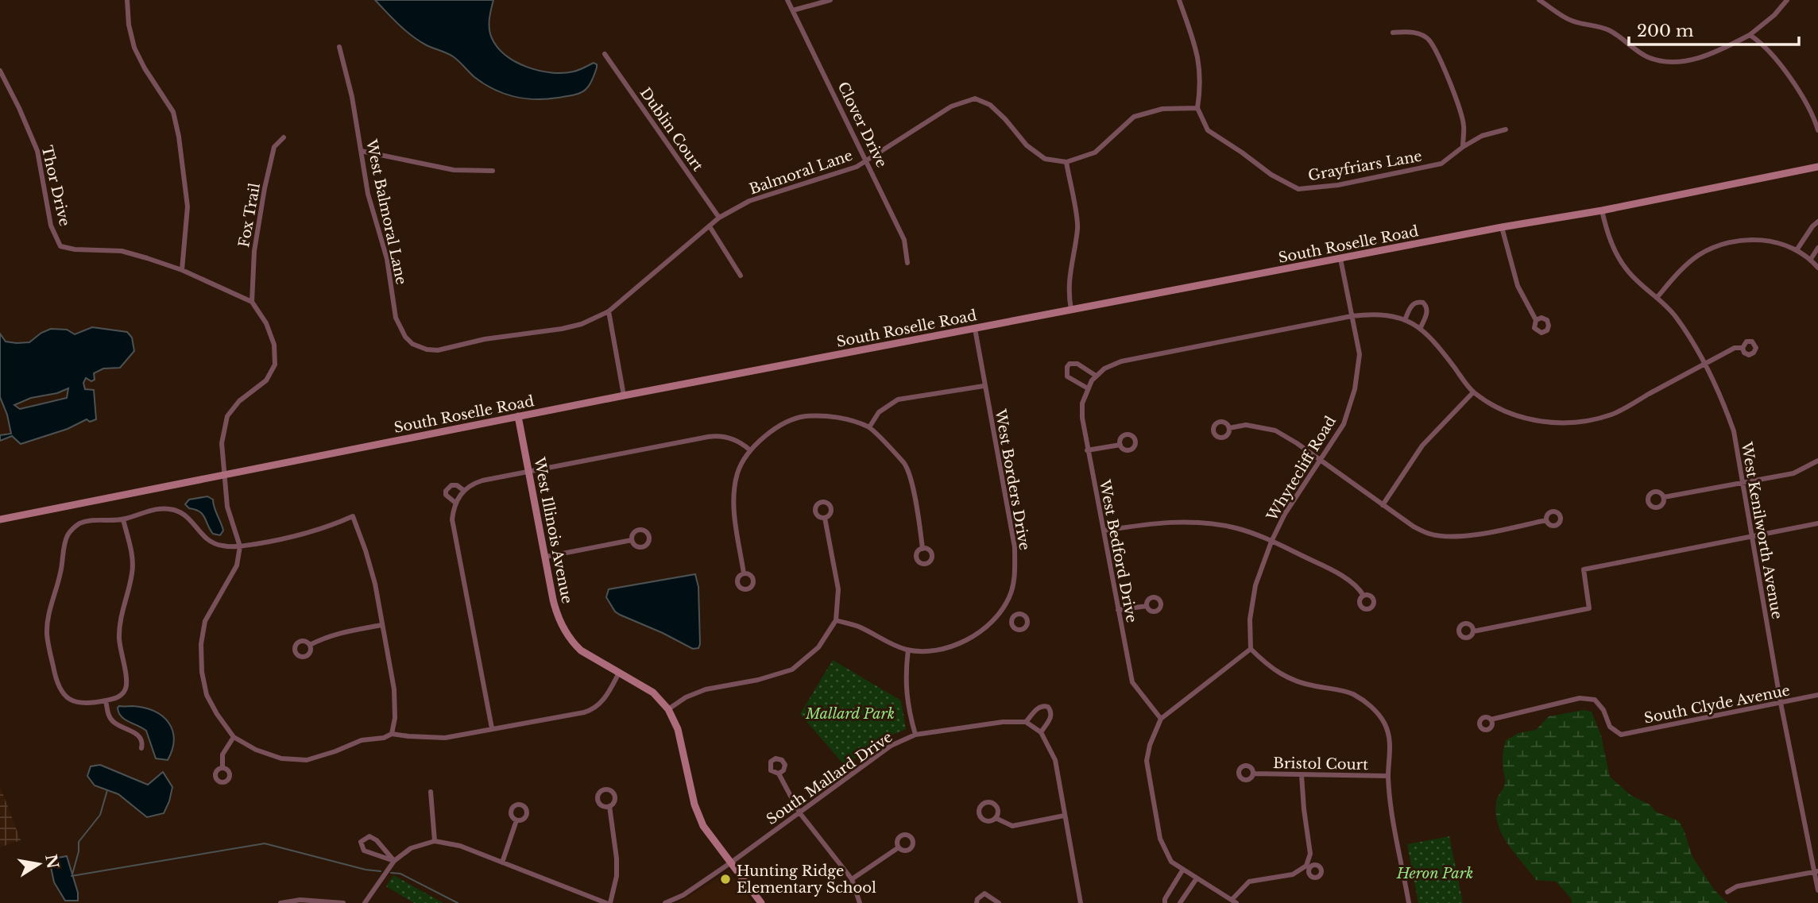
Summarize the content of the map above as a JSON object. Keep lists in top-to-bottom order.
{
  "streets": {
    "main road": ["South Roselle Road", "West Illinois Avenue"],
    "street": [
      "Clover Drive",
      "Dublin Court",
      "Grayfriars Lane",
      "Balmoral Lane",
      "Thor Drive",
      "West Balmoral Lane",
      "Fox Trail",
      "Whytecliff Road",
      "West Borders Drive",
      "West Kenilworth Avenue",
      "West Bedford Drive",
      "South Clyde Avenue",
      "Bristol Court",
      "South Mallard Drive"
    ]
  },
  "crossings": [
    ["Clover Drive", "Balmoral Lane"],
    ["Dublin Court", "Balmoral Lane"],
    ["Balmoral Lane", "West Balmoral Lane"],
    ["South Roselle Road", "Whytecliff Road"],
    ["South Roselle Road", "West Borders Drive"],
    ["South Roselle Road", "West Illinois Avenue"],
    ["South Roselle Road", "West Kenilworth Avenue"],
    ["West Illinois Avenue", "South Mallard Drive"],
    ["West Kenilworth Avenue", "South Clyde Avenue"]
  ],
  "parks": ["Mallard Park", "Heron Park"],
  "places": ["Hunting Ridge Elementary School"],
  "scale_bar": "200 m",
  "north": "right"
}
